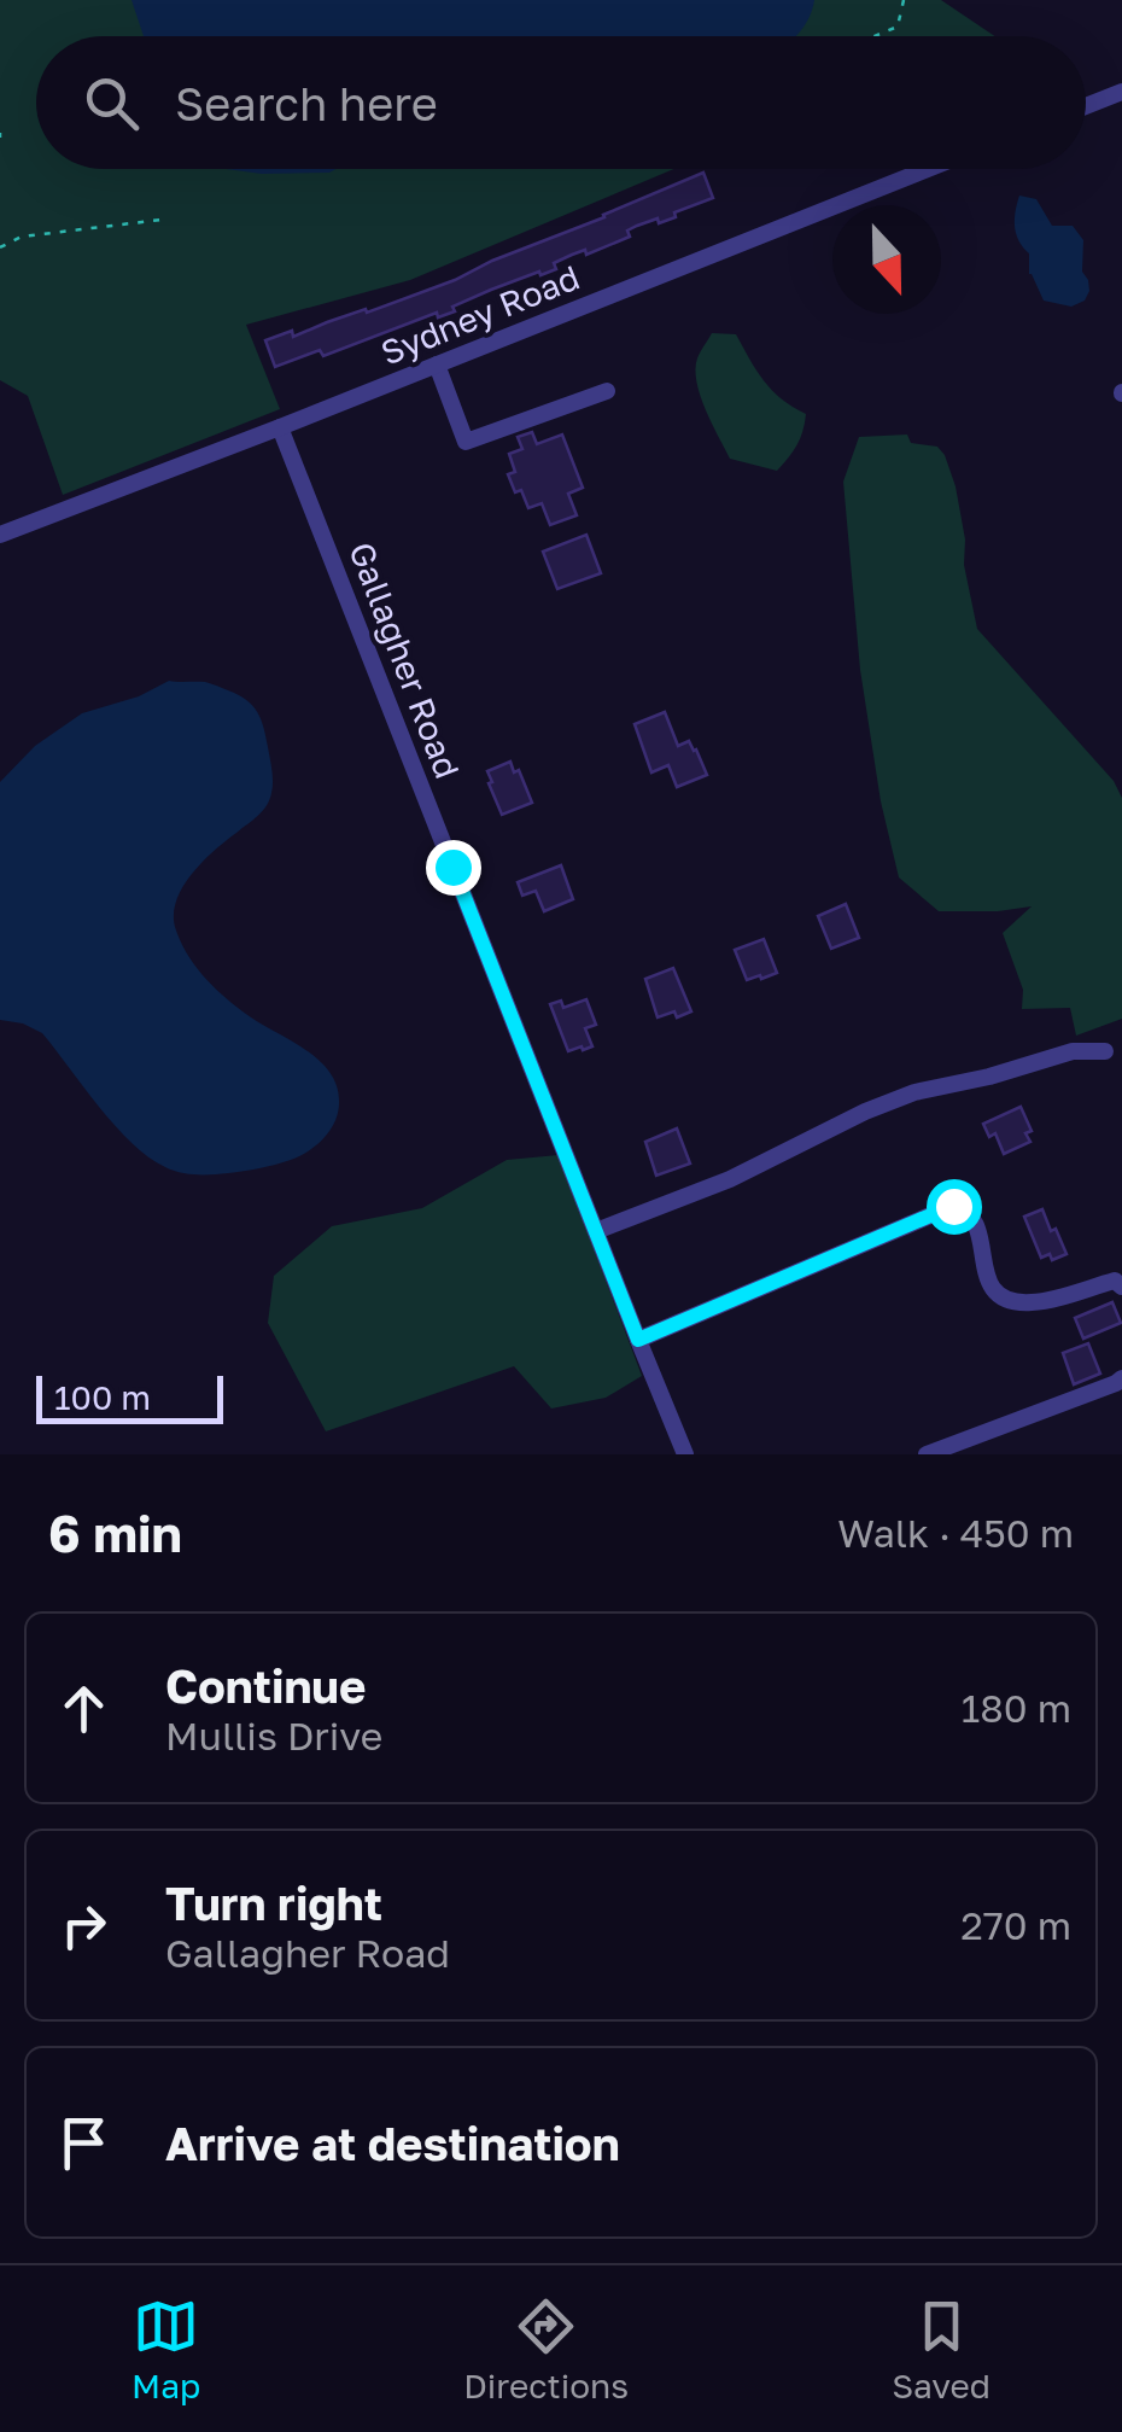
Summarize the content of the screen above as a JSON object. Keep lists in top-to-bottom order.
{
  "streets": {
    "street": ["Sydney Road", "Gallagher Road"]
  },
  "crossings": [
    ["Sydney Road", "Gallagher Road"]
  ],
  "scale_bar": "100 m",
  "north": "bottom",
  "page": {
    "search": "Search here",
    "scale": "100 m",
    "heading": ["6 min", "Walk · 450 m"],
    "list": [
      ["Continue", "Mullis Drive", "180 m"],
      ["Turn right", "Gallagher Road", "270 m"],
      "Arrive at destination"
    ],
    "nav": ["Map", "Directions", "Saved"]
  }
}
